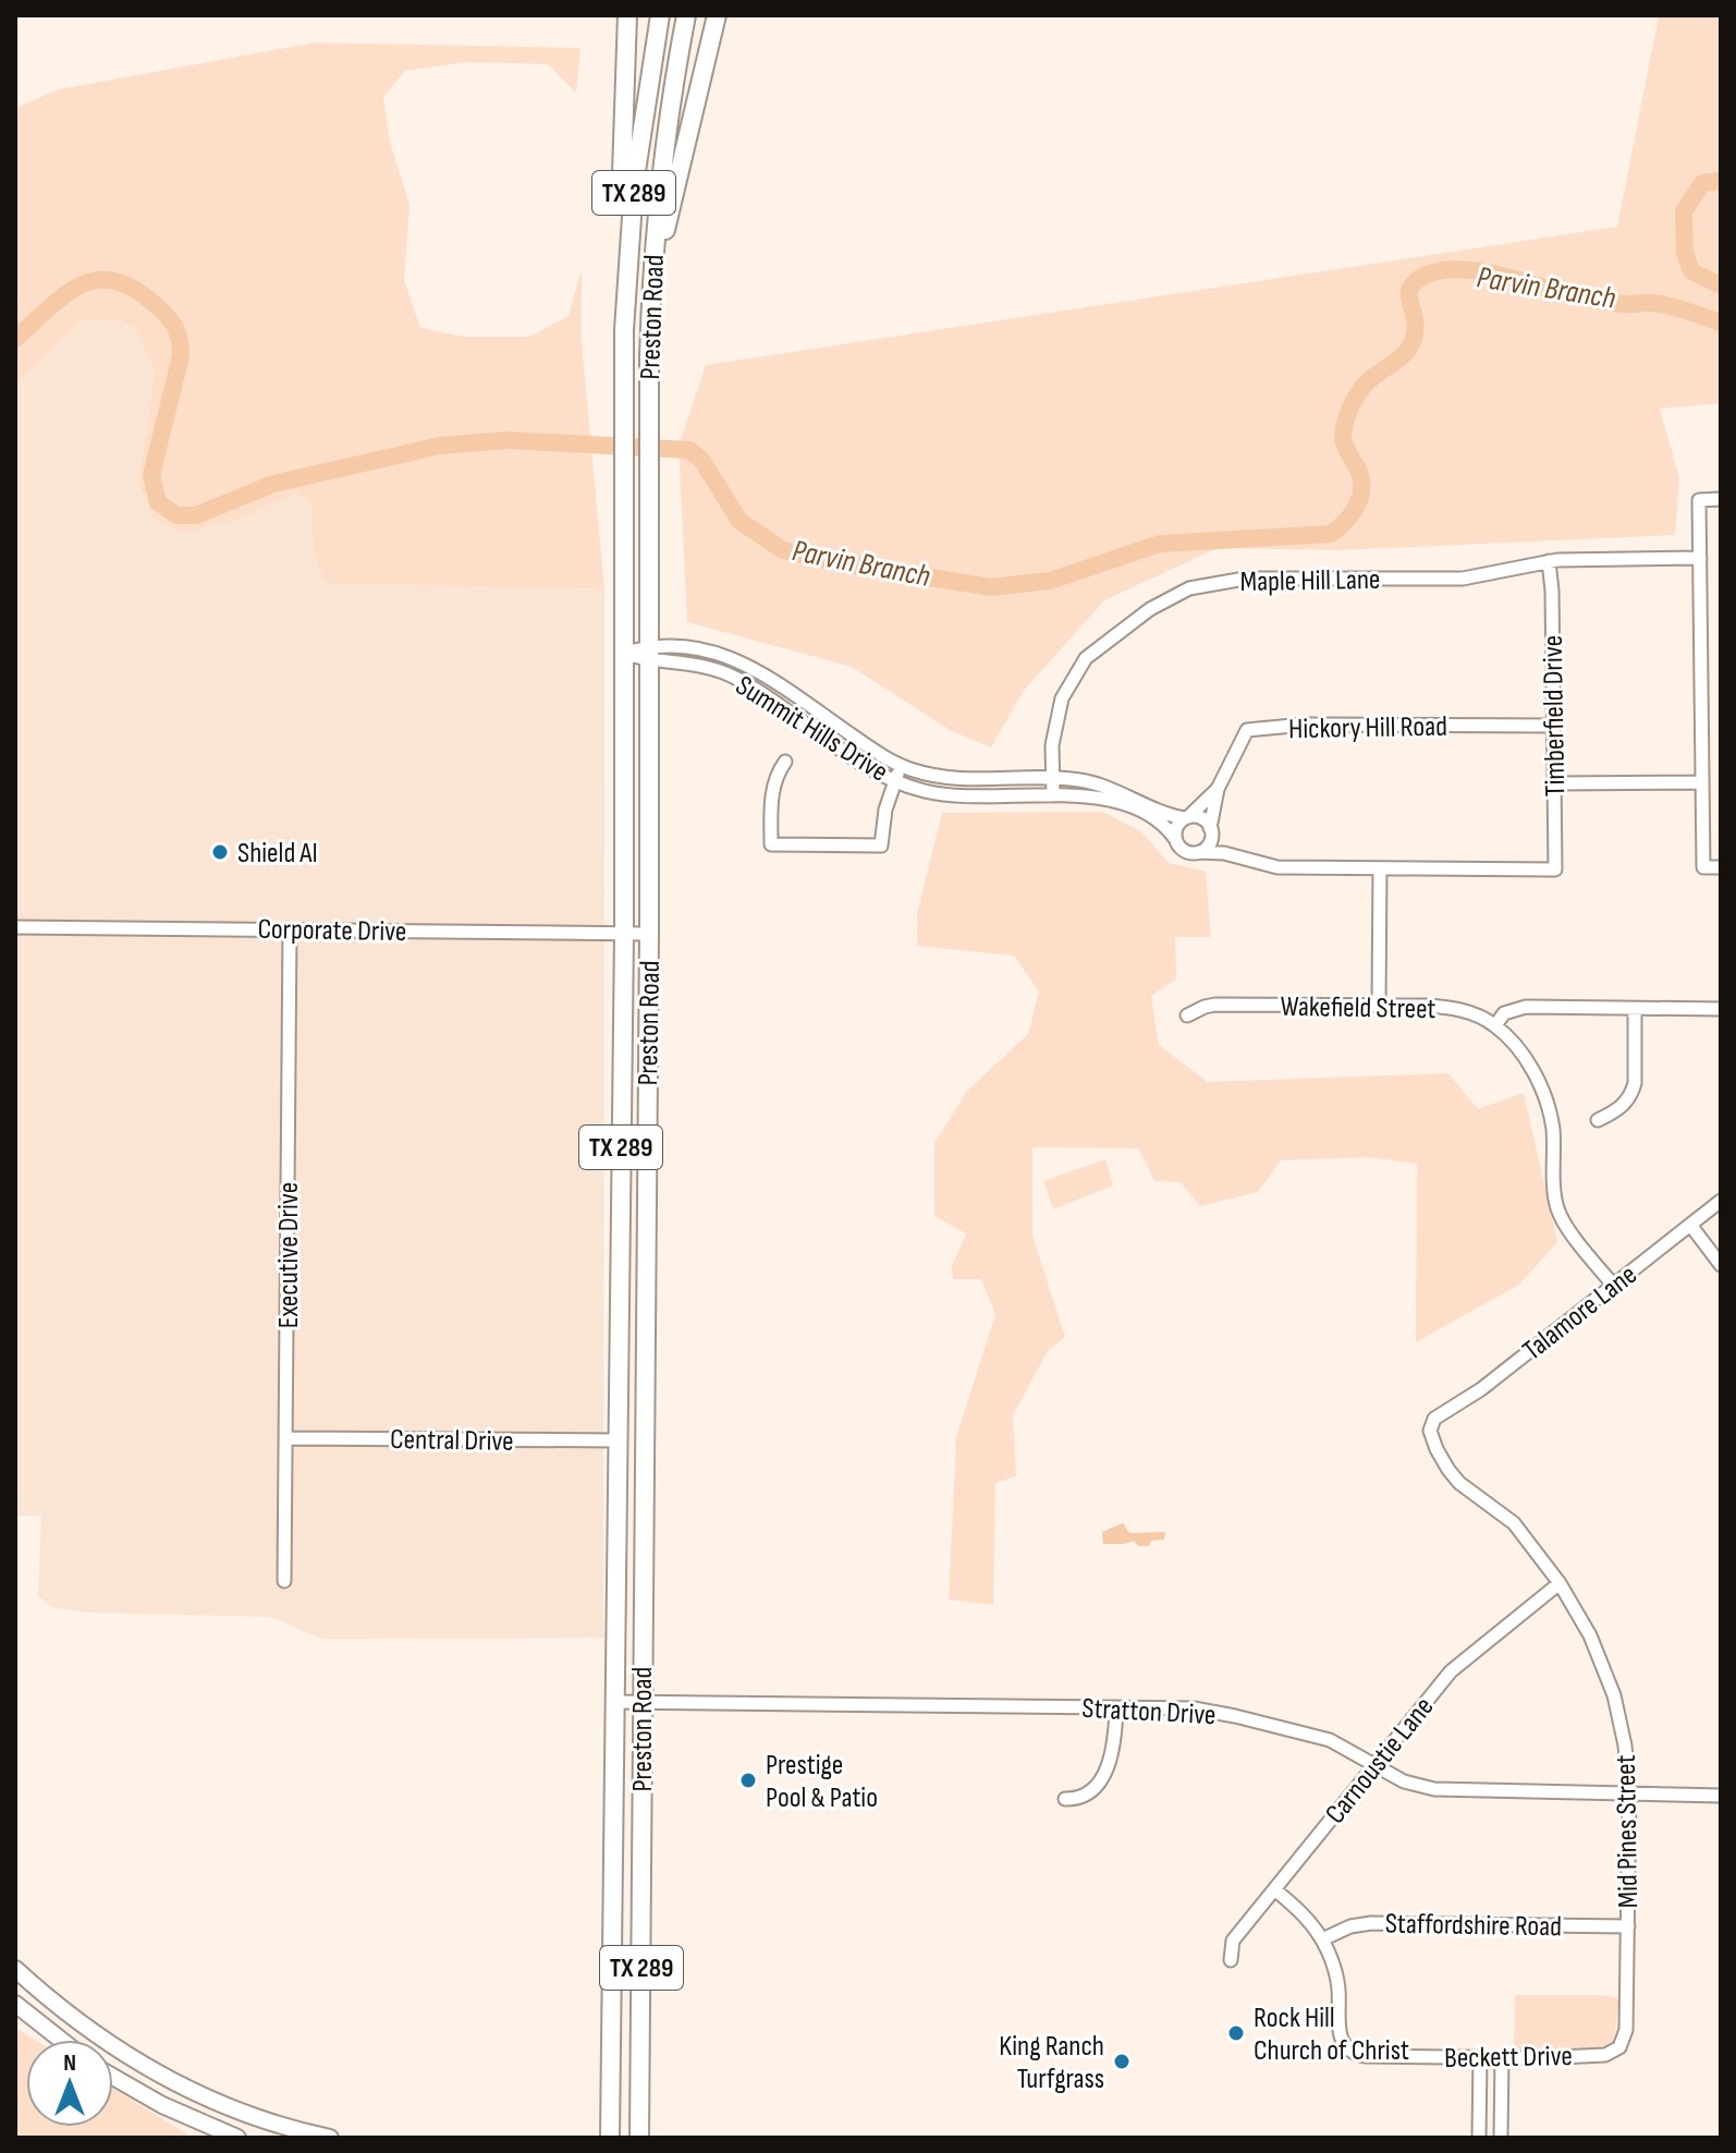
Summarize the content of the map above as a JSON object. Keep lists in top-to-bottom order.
{
  "streets": {
    "main road": ["TX 289", "Preston Road"],
    "street": [
      "Maple Hill Lane",
      "Timberfield Drive",
      "Hickory Hill Road",
      "Summit Hills Drive",
      "Corporate Drive",
      "Wakefield Street",
      "Executive Drive",
      "Talamore Lane",
      "Central Drive",
      "Stratton Drive",
      "Carnoustie Lane",
      "Mid Pines Street",
      "Staffordshire Road",
      "Beckett Drive"
    ]
  },
  "crossings": [
    ["Preston Road", "Summit Hills Drive"],
    ["Preston Road", "Corporate Drive"],
    ["Preston Road", "Central Drive"],
    ["Preston Road", "Stratton Drive"],
    ["Maple Hill Lane", "Timberfield Drive"],
    ["Maple Hill Lane", "Summit Hills Drive"],
    ["Timberfield Drive", "Hickory Hill Road"],
    ["Hickory Hill Road", "Summit Hills Drive"],
    ["Corporate Drive", "Executive Drive"],
    ["Wakefield Street", "Talamore Lane"],
    ["Executive Drive", "Central Drive"],
    ["Talamore Lane", "Mid Pines Street"],
    ["Stratton Drive", "Carnoustie Lane"],
    ["Stratton Drive", "Mid Pines Street"],
    ["Carnoustie Lane", "Mid Pines Street"],
    ["Mid Pines Street", "Staffordshire Road"],
    ["Mid Pines Street", "Beckett Drive"],
    ["Staffordshire Road", "Beckett Drive"]
  ],
  "water": ["Parvin Branch"],
  "places": [
    "Shield AI",
    "Prestige Pool & Patio",
    "Rock Hill Church of Christ",
    "King Ranch Turfgrass"
  ],
  "north": "top"
}
